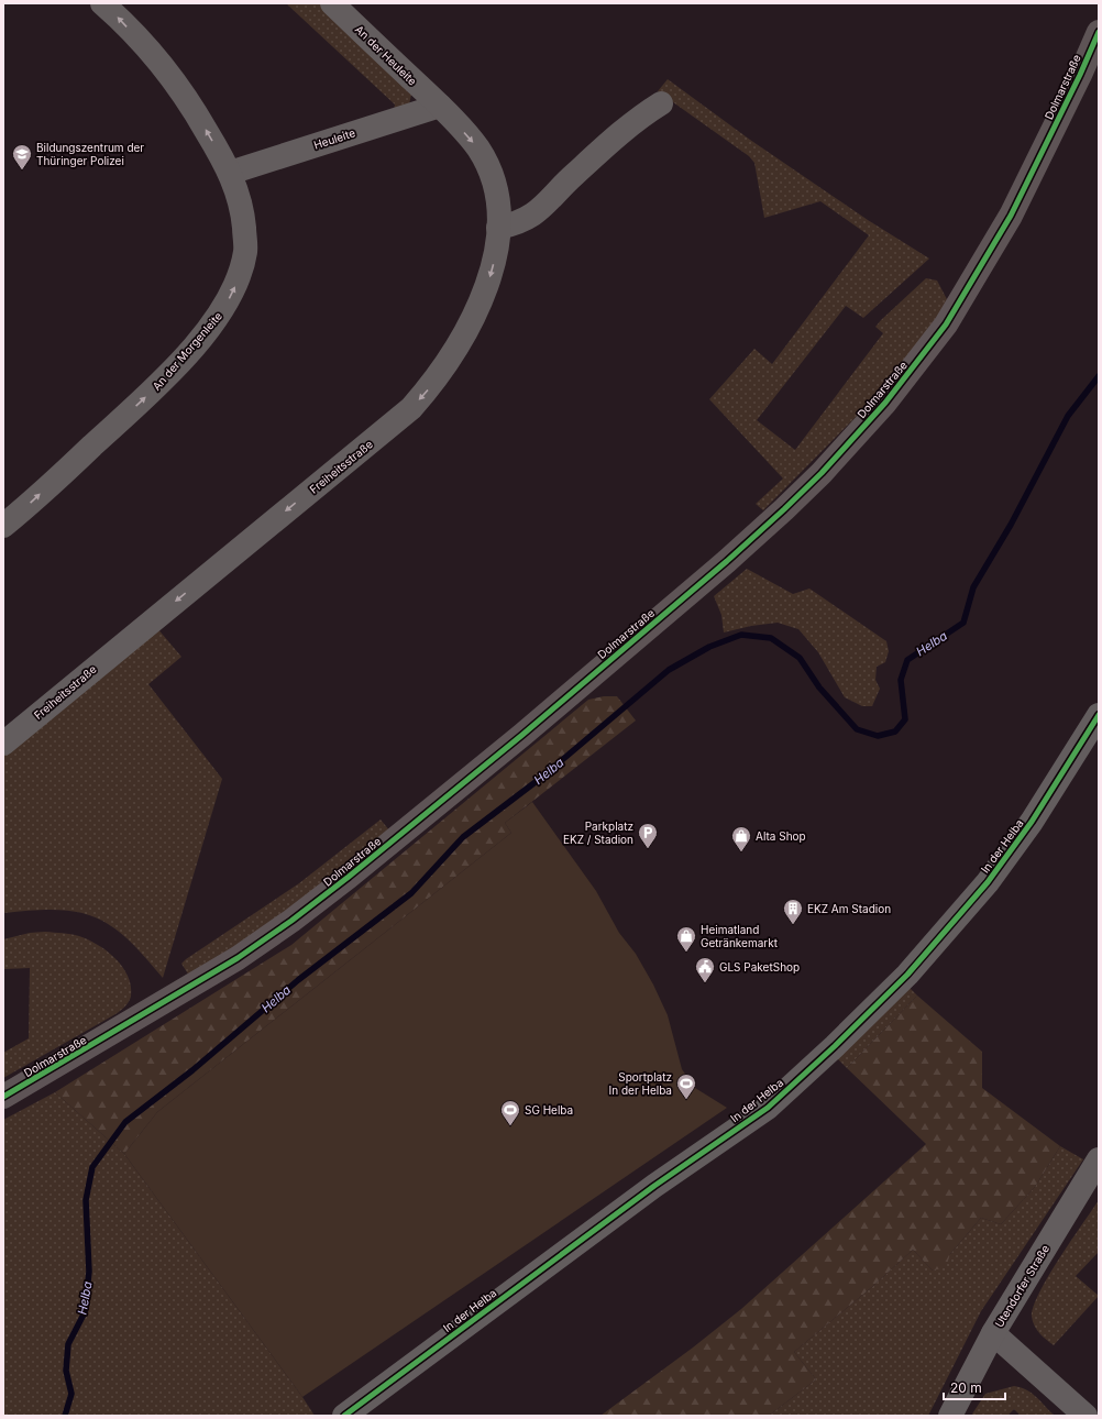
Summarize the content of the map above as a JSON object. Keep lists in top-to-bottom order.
{
  "streets": {
    "main road": ["Dolmarstraße"],
    "street": [
      "An der Heuleite",
      "Heuleite",
      "An der Morgenleite",
      "Freiheitsstraße",
      "In der Helba",
      "Utendorfer Straße"
    ]
  },
  "crossings": [
    ["An der Heuleite", "Heuleite"],
    ["An der Heuleite", "Freiheitsstraße"],
    ["Heuleite", "An der Morgenleite"],
    ["Heuleite", "Freiheitsstraße"]
  ],
  "one_way": ["Freiheitsstraße"],
  "water": ["Helba"],
  "places": {
    "school or university": ["Bildungszentrum der Thüringer Polizei"],
    "parking": ["Parkplatz EKZ / Stadion"],
    "shop": ["Alta Shop", "Heimatland Getränkemarkt"],
    "building": ["EKZ Am Stadion"],
    "public building": ["GLS PaketShop"],
    "sports": ["Sportplatz In der Helba", "SG Helba"]
  },
  "scale_bar": "20 m"
}
